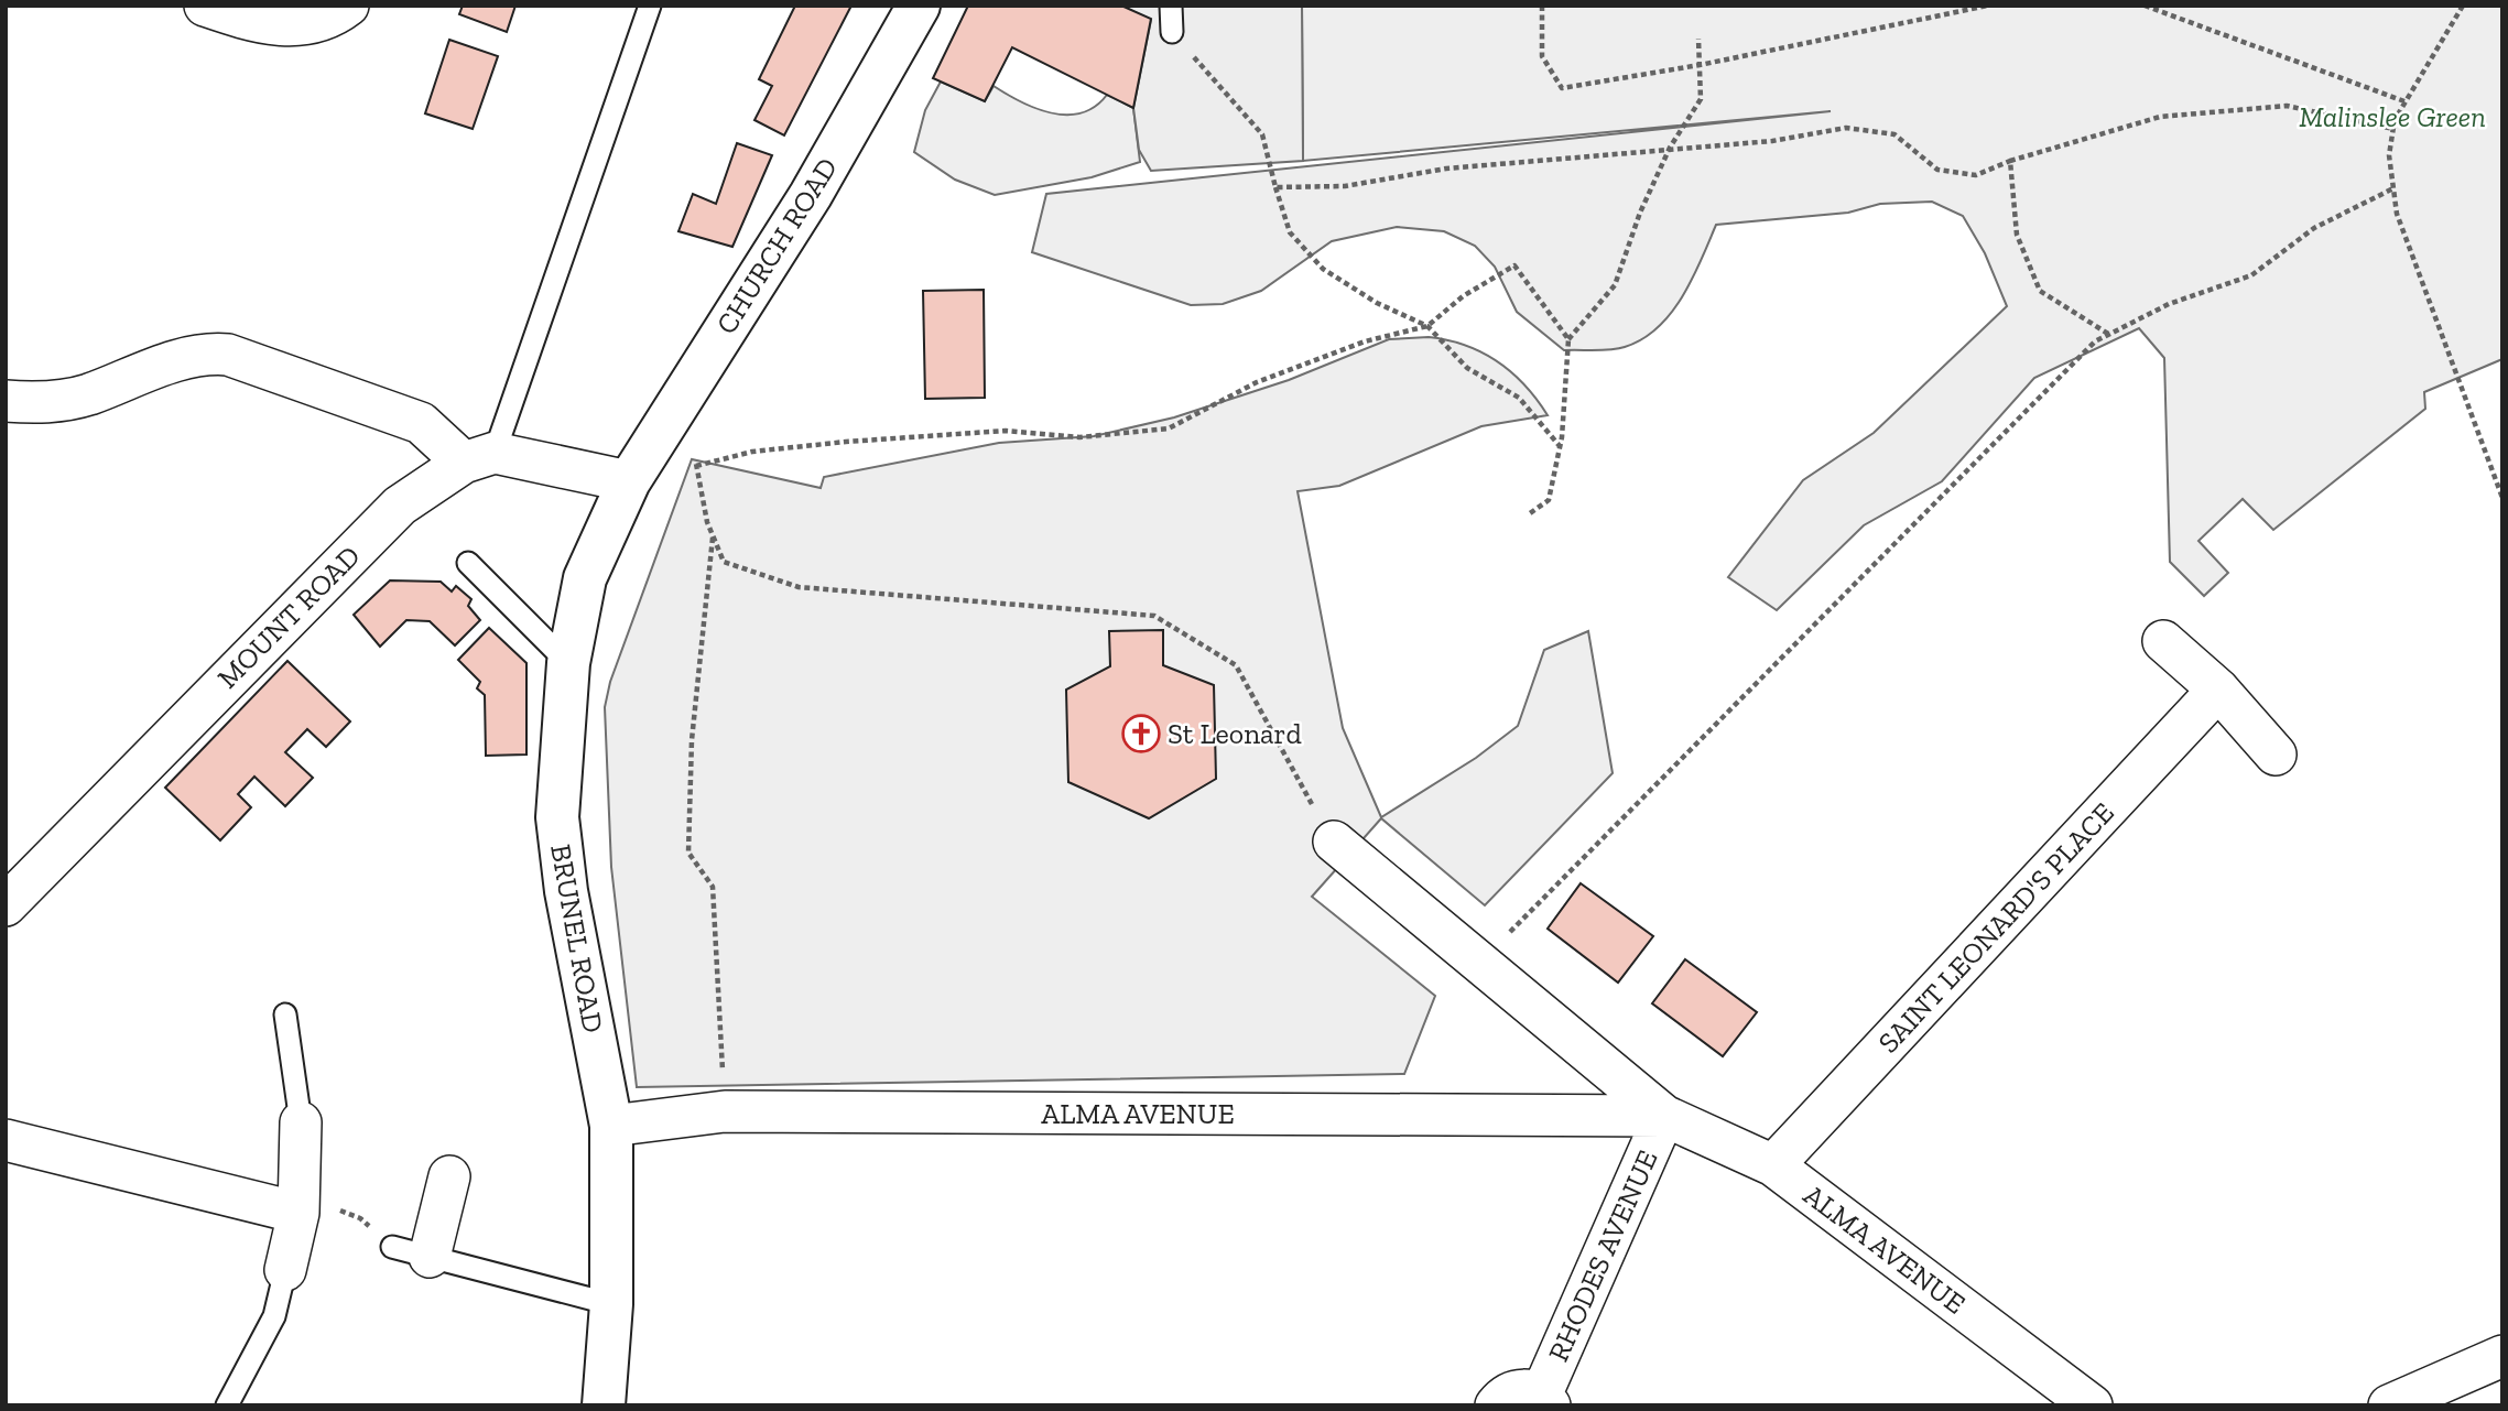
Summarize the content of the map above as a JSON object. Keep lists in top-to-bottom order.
{
  "streets": {
    "street": [
      "CHURCH ROAD",
      "MOUNT ROAD",
      "SAINT LEONARD'S PLACE",
      "BRUNEL ROAD",
      "ALMA AVENUE",
      "RHODES AVENUE"
    ]
  },
  "crossings": [
    ["CHURCH ROAD", "BRUNEL ROAD"],
    ["SAINT LEONARD'S PLACE", "ALMA AVENUE"],
    ["BRUNEL ROAD", "ALMA AVENUE"],
    ["ALMA AVENUE", "RHODES AVENUE"]
  ],
  "parks": ["Malinslee Green"],
  "places": {
    "church": ["St Leonard"]
  }
}
